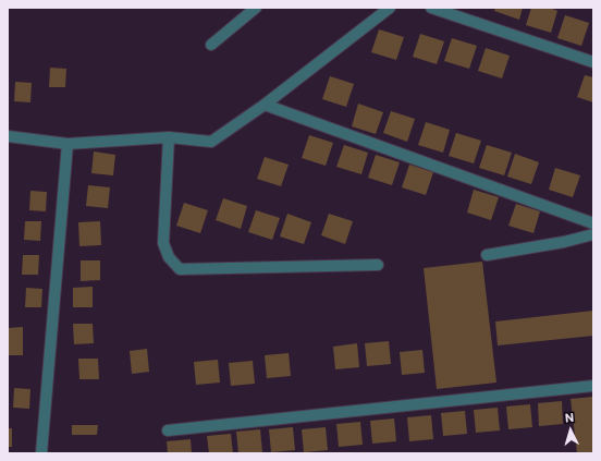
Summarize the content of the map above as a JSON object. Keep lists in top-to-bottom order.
{
  "north": "top"
}
